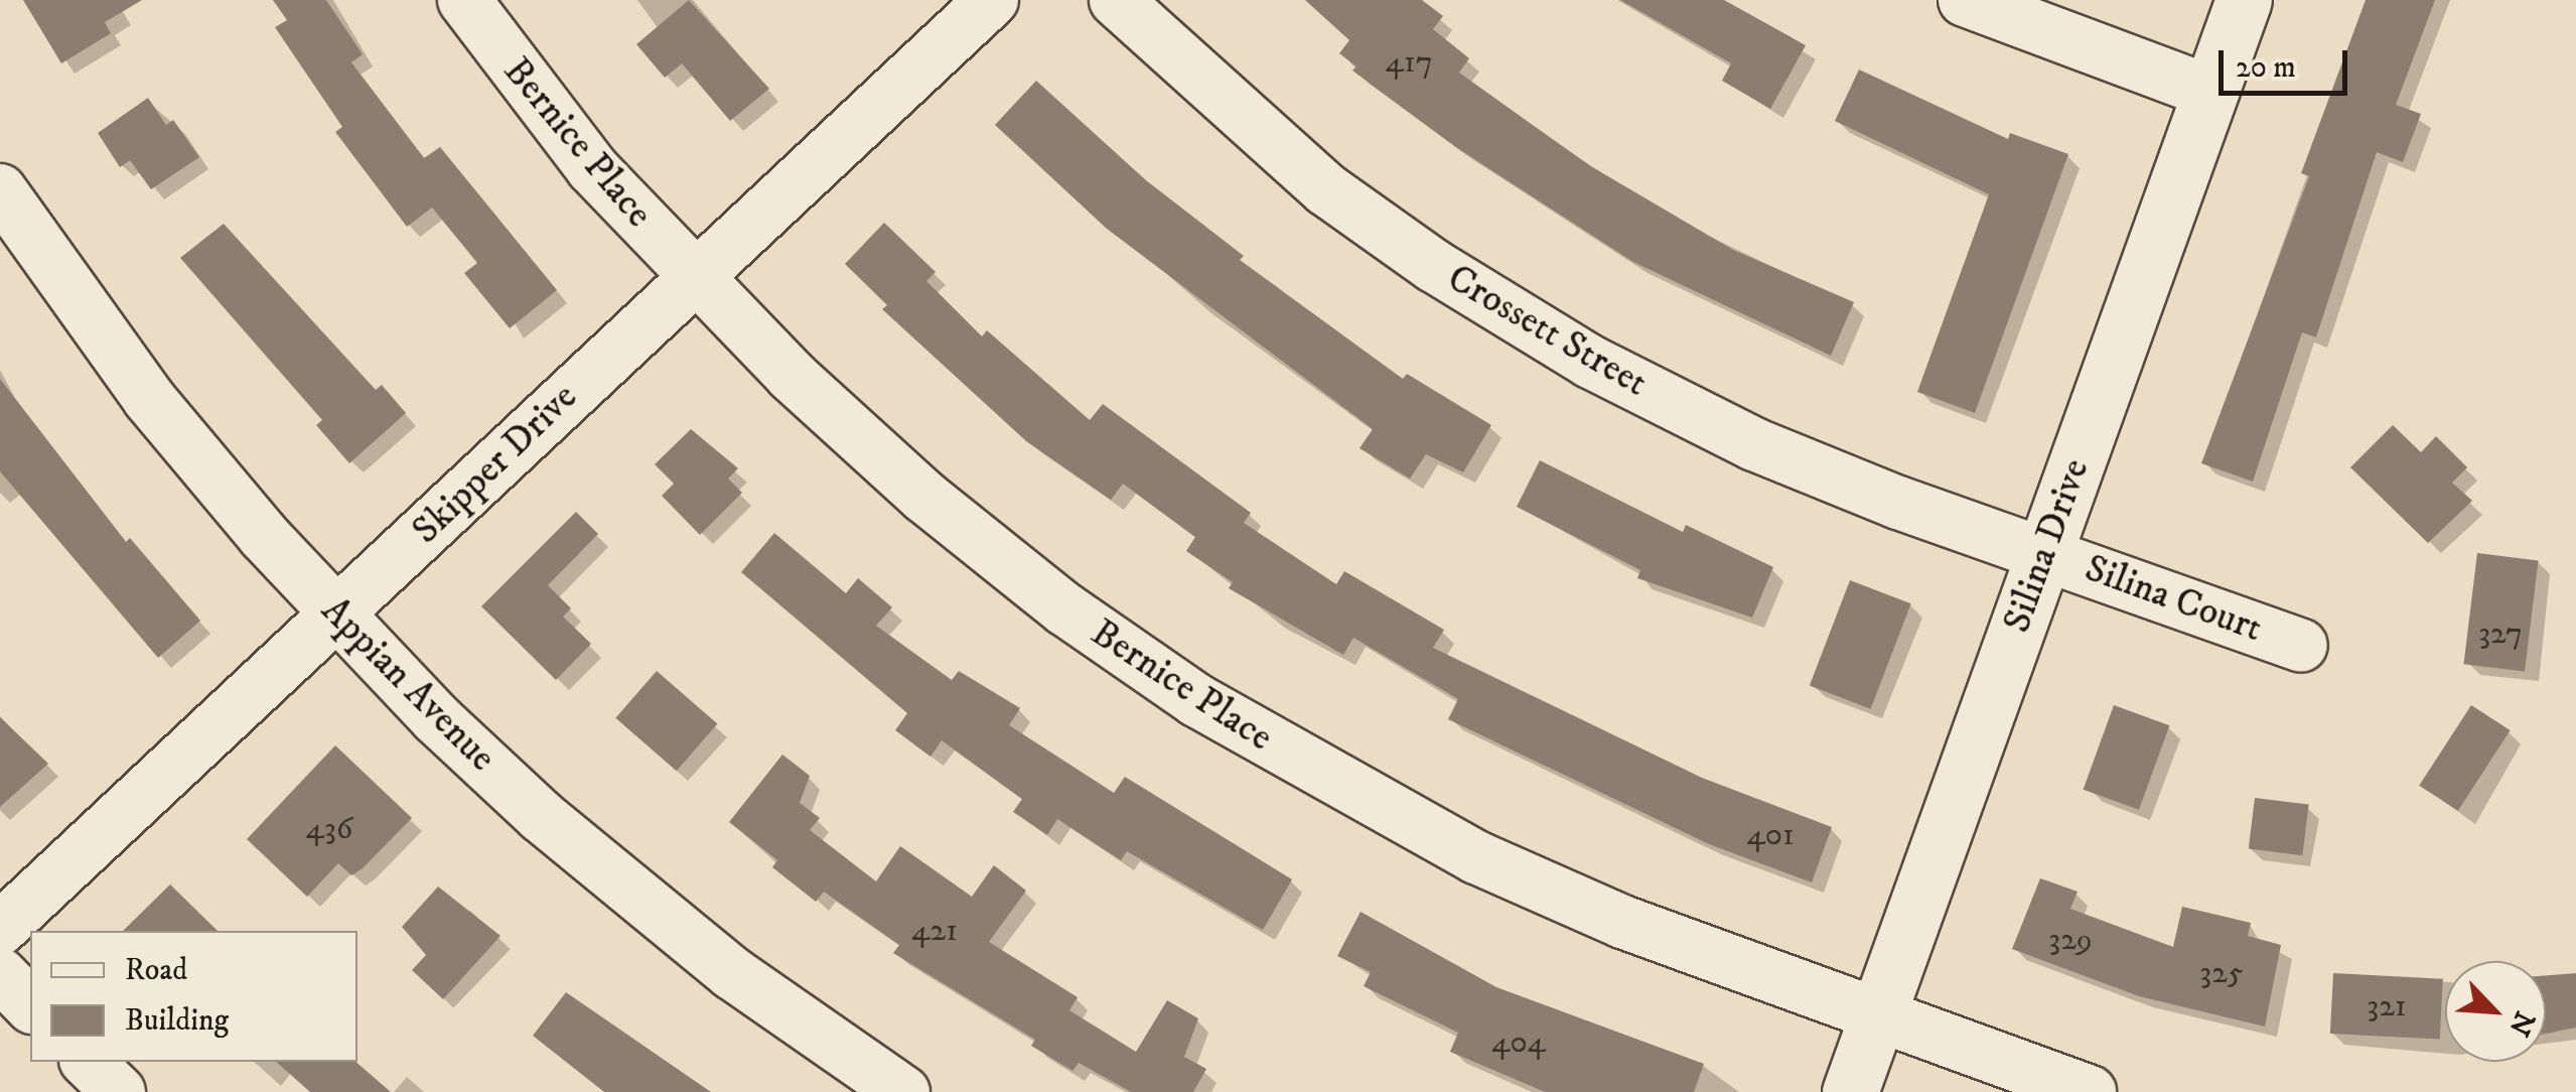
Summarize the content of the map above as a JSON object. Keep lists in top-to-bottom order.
{
  "streets": {
    "street": [
      "Bernice Place",
      "Crossett Street",
      "Skipper Drive",
      "Silina Drive",
      "Silina Court",
      "Appian Avenue"
    ]
  },
  "crossings": [
    ["Bernice Place", "Skipper Drive"],
    ["Bernice Place", "Silina Drive"],
    ["Crossett Street", "Silina Drive"],
    ["Crossett Street", "Silina Court"],
    ["Skipper Drive", "Appian Avenue"],
    ["Silina Drive", "Silina Court"]
  ],
  "house_numbers": [
    "417",
    "327",
    "436",
    "401",
    "421",
    "329",
    "325",
    "321",
    "404"
  ],
  "legend": ["Road", "Building"],
  "scale_bar": "20 m",
  "north": "bottom right"
}
